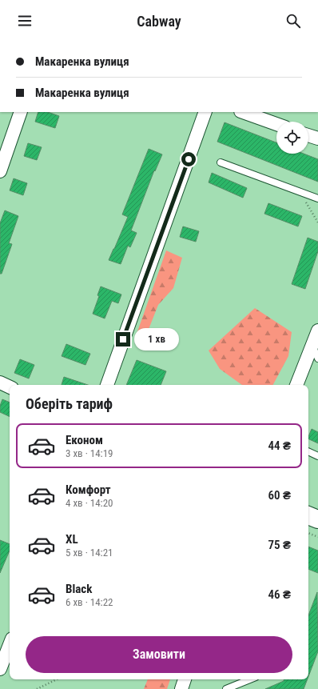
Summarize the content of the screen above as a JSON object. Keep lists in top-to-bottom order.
{
  "page": {
    "header": "Cabway",
    "banner": ["Макаренка вулиця", "Макаренка вулиця"],
    "bubble": "1 хв",
    "heading": "Оберіть тариф",
    "list": [
      {
        "name": "Економ",
        "note": "3 хв · 14:19",
        "value": "44 ₴"
      },
      {
        "name": "Комфорт",
        "note": "4 хв · 14:20",
        "value": "60 ₴"
      },
      {
        "name": "XL",
        "note": "5 хв · 14:21",
        "value": "75 ₴"
      },
      {
        "name": "Black",
        "note": "6 хв · 14:22",
        "value": "46 ₴"
      }
    ],
    "buttons": "Замовити"
  }
}
